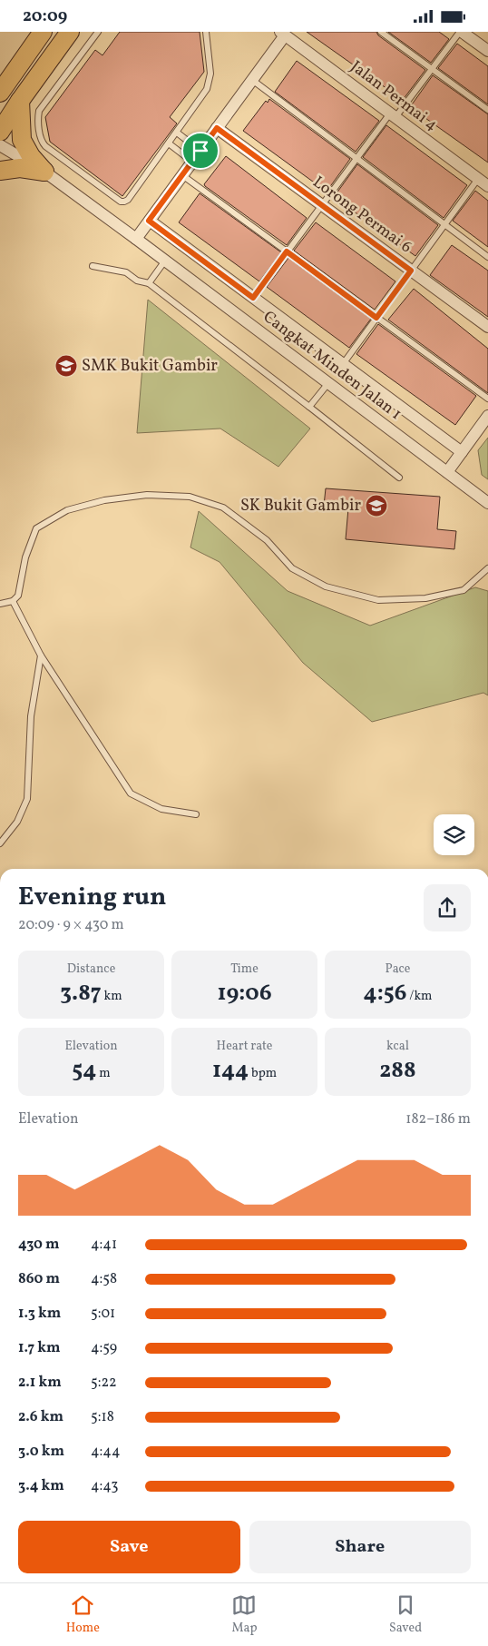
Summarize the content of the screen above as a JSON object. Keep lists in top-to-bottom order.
{
  "streets": {
    "street": ["Jalan Permai 4", "Lorong Permai 6", "Cangkat Minden Jalan 1"]
  },
  "places": {
    "school or university": ["SMK Bukit Gambir", "SK Bukit Gambir"]
  },
  "page": {
    "status": "20:09",
    "heading": ["Evening run", "20:09 · 9 × 430 m"],
    "stats": [
      ["Distance", "3.87 km"],
      ["Time", "19:06"],
      ["Pace", "4:56 /km"],
      ["Elevation", "54 m"],
      ["Heart rate", "144 bpm"],
      ["kcal", "288"]
    ],
    "chart": ["Elevation", "182–186 m"],
    "list": [
      {
        "name": "430 m",
        "note": "4:41"
      },
      {
        "name": "860 m",
        "note": "4:58"
      },
      {
        "name": "1.3 km",
        "note": "5:01"
      },
      {
        "name": "1.7 km",
        "note": "4:59"
      },
      {
        "name": "2.1 km",
        "note": "5:22"
      },
      {
        "name": "2.6 km",
        "note": "5:18"
      },
      {
        "name": "3.0 km",
        "note": "4:44"
      },
      {
        "name": "3.4 km",
        "note": "4:43"
      }
    ],
    "buttons": ["Save", "Share"],
    "tabs": ["Home", "Map", "Saved"]
  }
}
